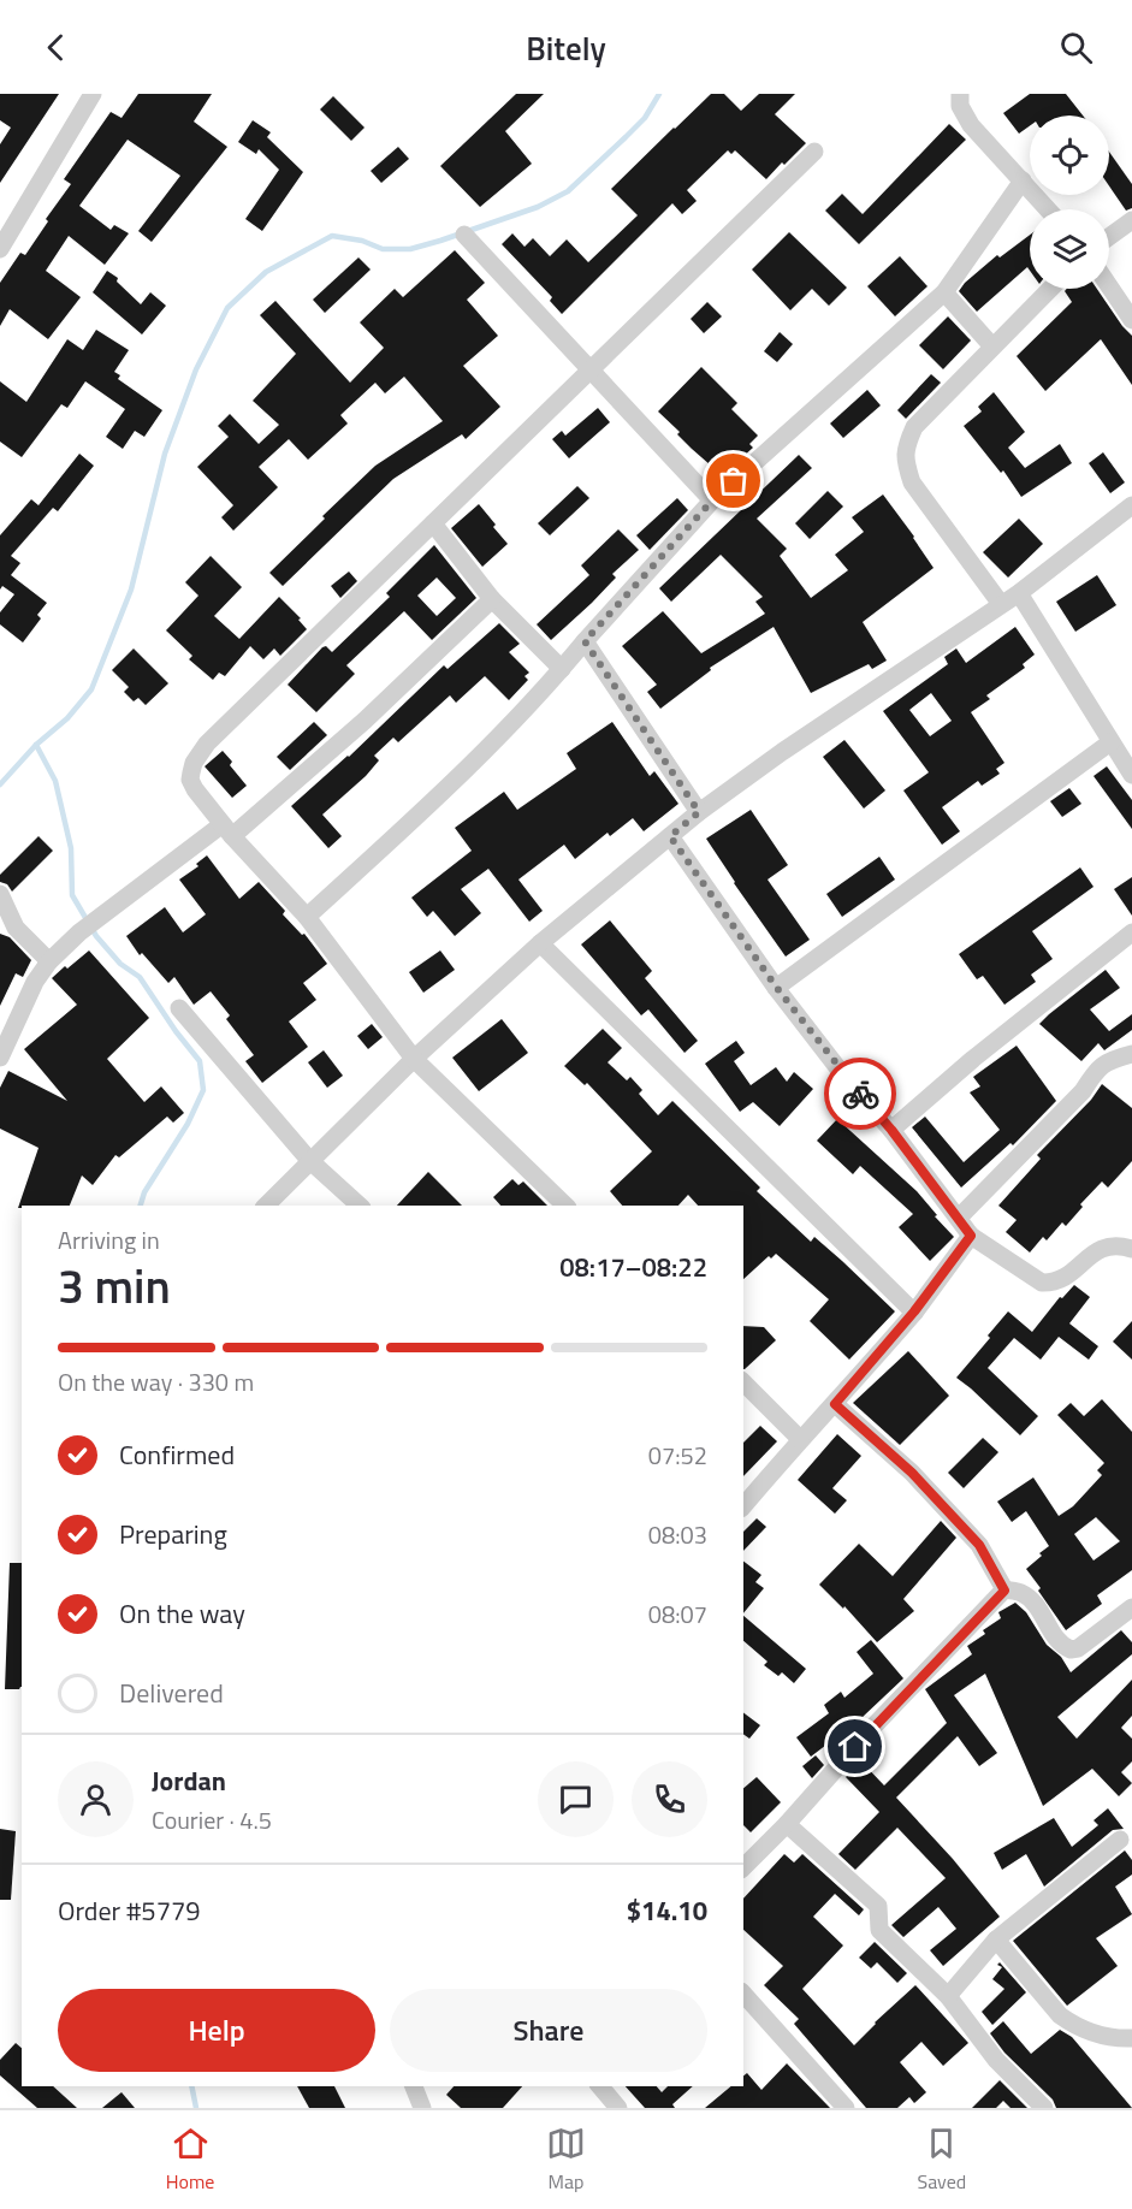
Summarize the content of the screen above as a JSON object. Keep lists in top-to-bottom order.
{
  "page": {
    "header": "Bitely",
    "heading": ["3 min", "Arriving in", "08:17–08:22"],
    "panel": [
      "Jordan",
      "Courier · 4.5",
      "Order #5779",
      "$14.10"
    ],
    "bar": "On the way · 330 m",
    "list": [
      ["Confirmed", "07:52"],
      ["Preparing", "08:03"],
      ["On the way", "08:07"],
      "Delivered"
    ],
    "buttons": ["Help", "Share"],
    "tabs": ["Home", "Map", "Saved"]
  }
}
